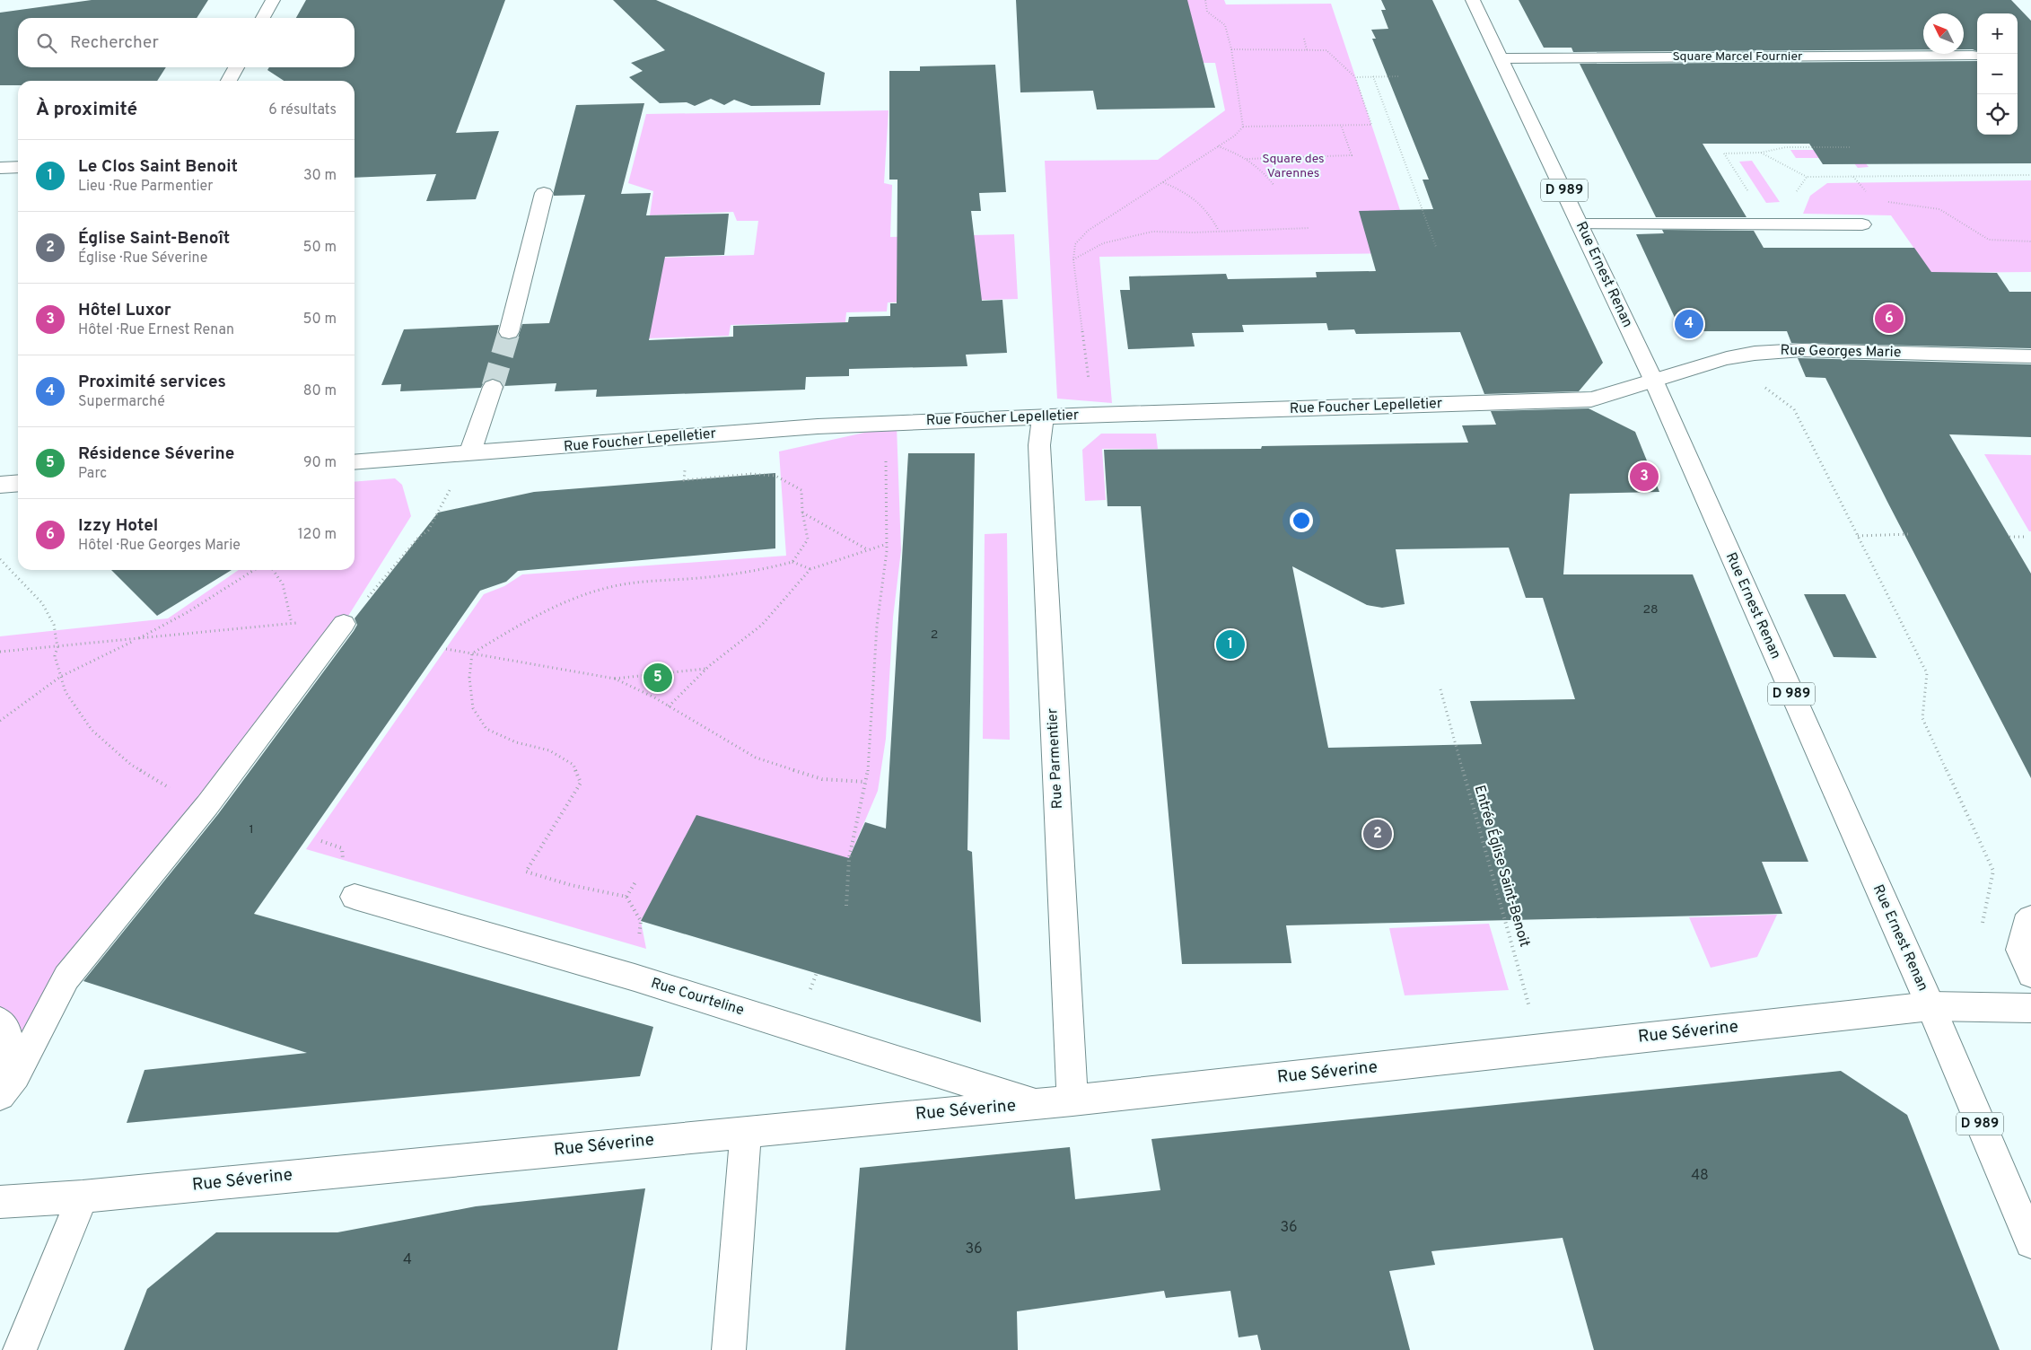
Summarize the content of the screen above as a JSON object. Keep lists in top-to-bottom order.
{
  "streets": {
    "street": [
      "Square Marcel Fournier",
      "D 989",
      "Rue Ernest Renan",
      "Rue Georges Marie",
      "Rue Foucher Lepelletier",
      "Rue Parmentier",
      "Rue Courteline",
      "Rue Séverine"
    ],
    "path": ["Entrée Église Saint-Benoit"]
  },
  "crossings": [
    ["Square Marcel Fournier", "Rue Ernest Renan"],
    ["Rue Ernest Renan", "Rue Georges Marie"],
    ["Rue Ernest Renan", "Rue Foucher Lepelletier"],
    ["Rue Ernest Renan", "Rue Séverine"],
    ["Rue Georges Marie", "Rue Foucher Lepelletier"],
    ["Rue Foucher Lepelletier", "Rue Parmentier"],
    ["Rue Parmentier", "Rue Séverine"],
    ["Entrée Église Saint-Benoit", "Rue Séverine"],
    ["Rue Courteline", "Rue Séverine"]
  ],
  "parks": ["Square des Varennes"],
  "house_numbers": [
    "28",
    "2",
    "1",
    "48",
    "36",
    "36",
    "4"
  ],
  "north": "top left",
  "page": {
    "map_buttons": ["+", "−"],
    "search": "Rechercher",
    "heading": ["À proximité", "6 résultats"],
    "list": [
      {
        "mark": "1",
        "name": "Le Clos Saint Benoit",
        "note": "Lieu · Rue Parmentier",
        "value": "30 m"
      },
      {
        "mark": "2",
        "name": "Église Saint-Benoît",
        "note": "Église · Rue Séverine",
        "value": "50 m"
      },
      {
        "mark": "3",
        "name": "Hôtel Luxor",
        "note": "Hôtel · Rue Ernest Renan",
        "value": "50 m"
      },
      {
        "mark": "4",
        "name": "Proximité services",
        "note": "Supermarché",
        "value": "80 m"
      },
      {
        "mark": "5",
        "name": "Résidence Séverine",
        "note": "Parc",
        "value": "90 m"
      },
      {
        "mark": "6",
        "name": "Izzy Hotel",
        "note": "Hôtel · Rue Georges Marie",
        "value": "120 m"
      }
    ],
    "pins": [
      "6",
      "4",
      "3",
      "1",
      "5",
      "2"
    ]
  }
}
